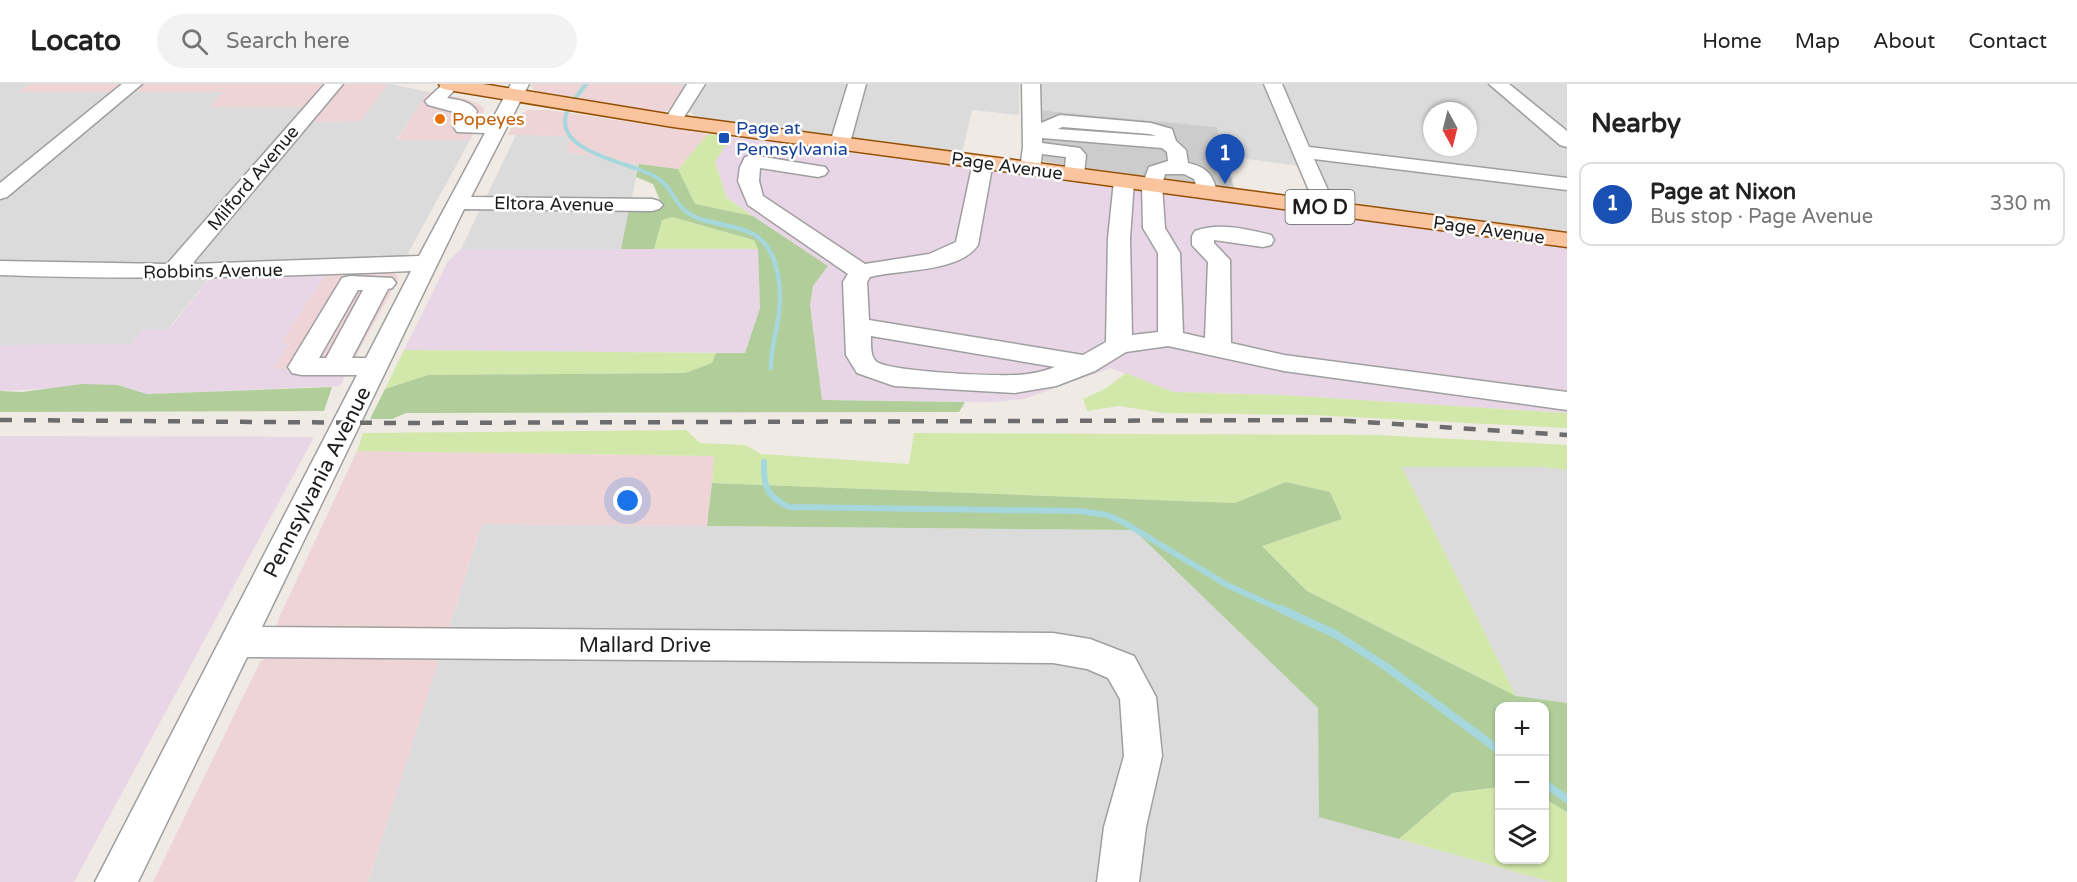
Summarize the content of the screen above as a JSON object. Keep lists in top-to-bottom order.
{
  "streets": {
    "main road": ["Page Avenue", "MO D"],
    "street": [
      "Milford Avenue",
      "Eltora Avenue",
      "Robbins Avenue",
      "Pennsylvania Avenue",
      "Mallard Drive"
    ]
  },
  "crossings": [
    ["Page Avenue", "Pennsylvania Avenue"],
    ["Milford Avenue", "Robbins Avenue"],
    ["Eltora Avenue", "Pennsylvania Avenue"],
    ["Robbins Avenue", "Pennsylvania Avenue"],
    ["Pennsylvania Avenue", "Mallard Drive"]
  ],
  "places": {
    "other": ["Popeyes"],
    "transit": ["Page at Pennsylvania"]
  },
  "north": "bottom",
  "page": {
    "header": "Locato",
    "search": "Search here",
    "nav": [
      "Home",
      "Map",
      "About",
      "Contact"
    ],
    "heading": "Nearby",
    "pins": "1",
    "list": [
      {
        "mark": "1",
        "name": "Page at Nixon",
        "note": "Bus stop · Page Avenue",
        "value": "330 m"
      }
    ],
    "map_buttons": ["+", "−"]
  }
}
